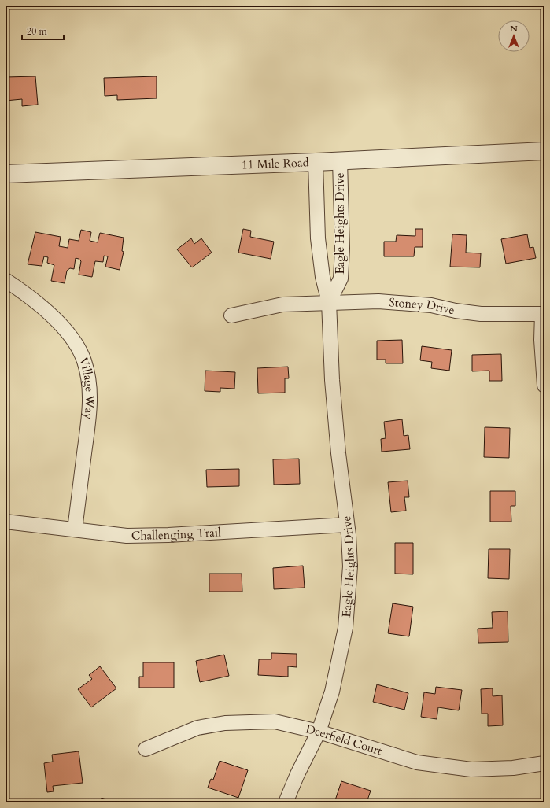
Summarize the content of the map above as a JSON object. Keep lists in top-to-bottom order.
{
  "streets": {
    "street": [
      "11 Mile Road",
      "Eagle Heights Drive",
      "Stoney Drive",
      "Village Way",
      "Challenging Trail",
      "Deerfield Court"
    ]
  },
  "crossings": [
    ["11 Mile Road", "Eagle Heights Drive"],
    ["Eagle Heights Drive", "Stoney Drive"],
    ["Eagle Heights Drive", "Challenging Trail"],
    ["Eagle Heights Drive", "Deerfield Court"],
    ["Village Way", "Challenging Trail"]
  ],
  "scale_bar": "20 m",
  "north": "top"
}
